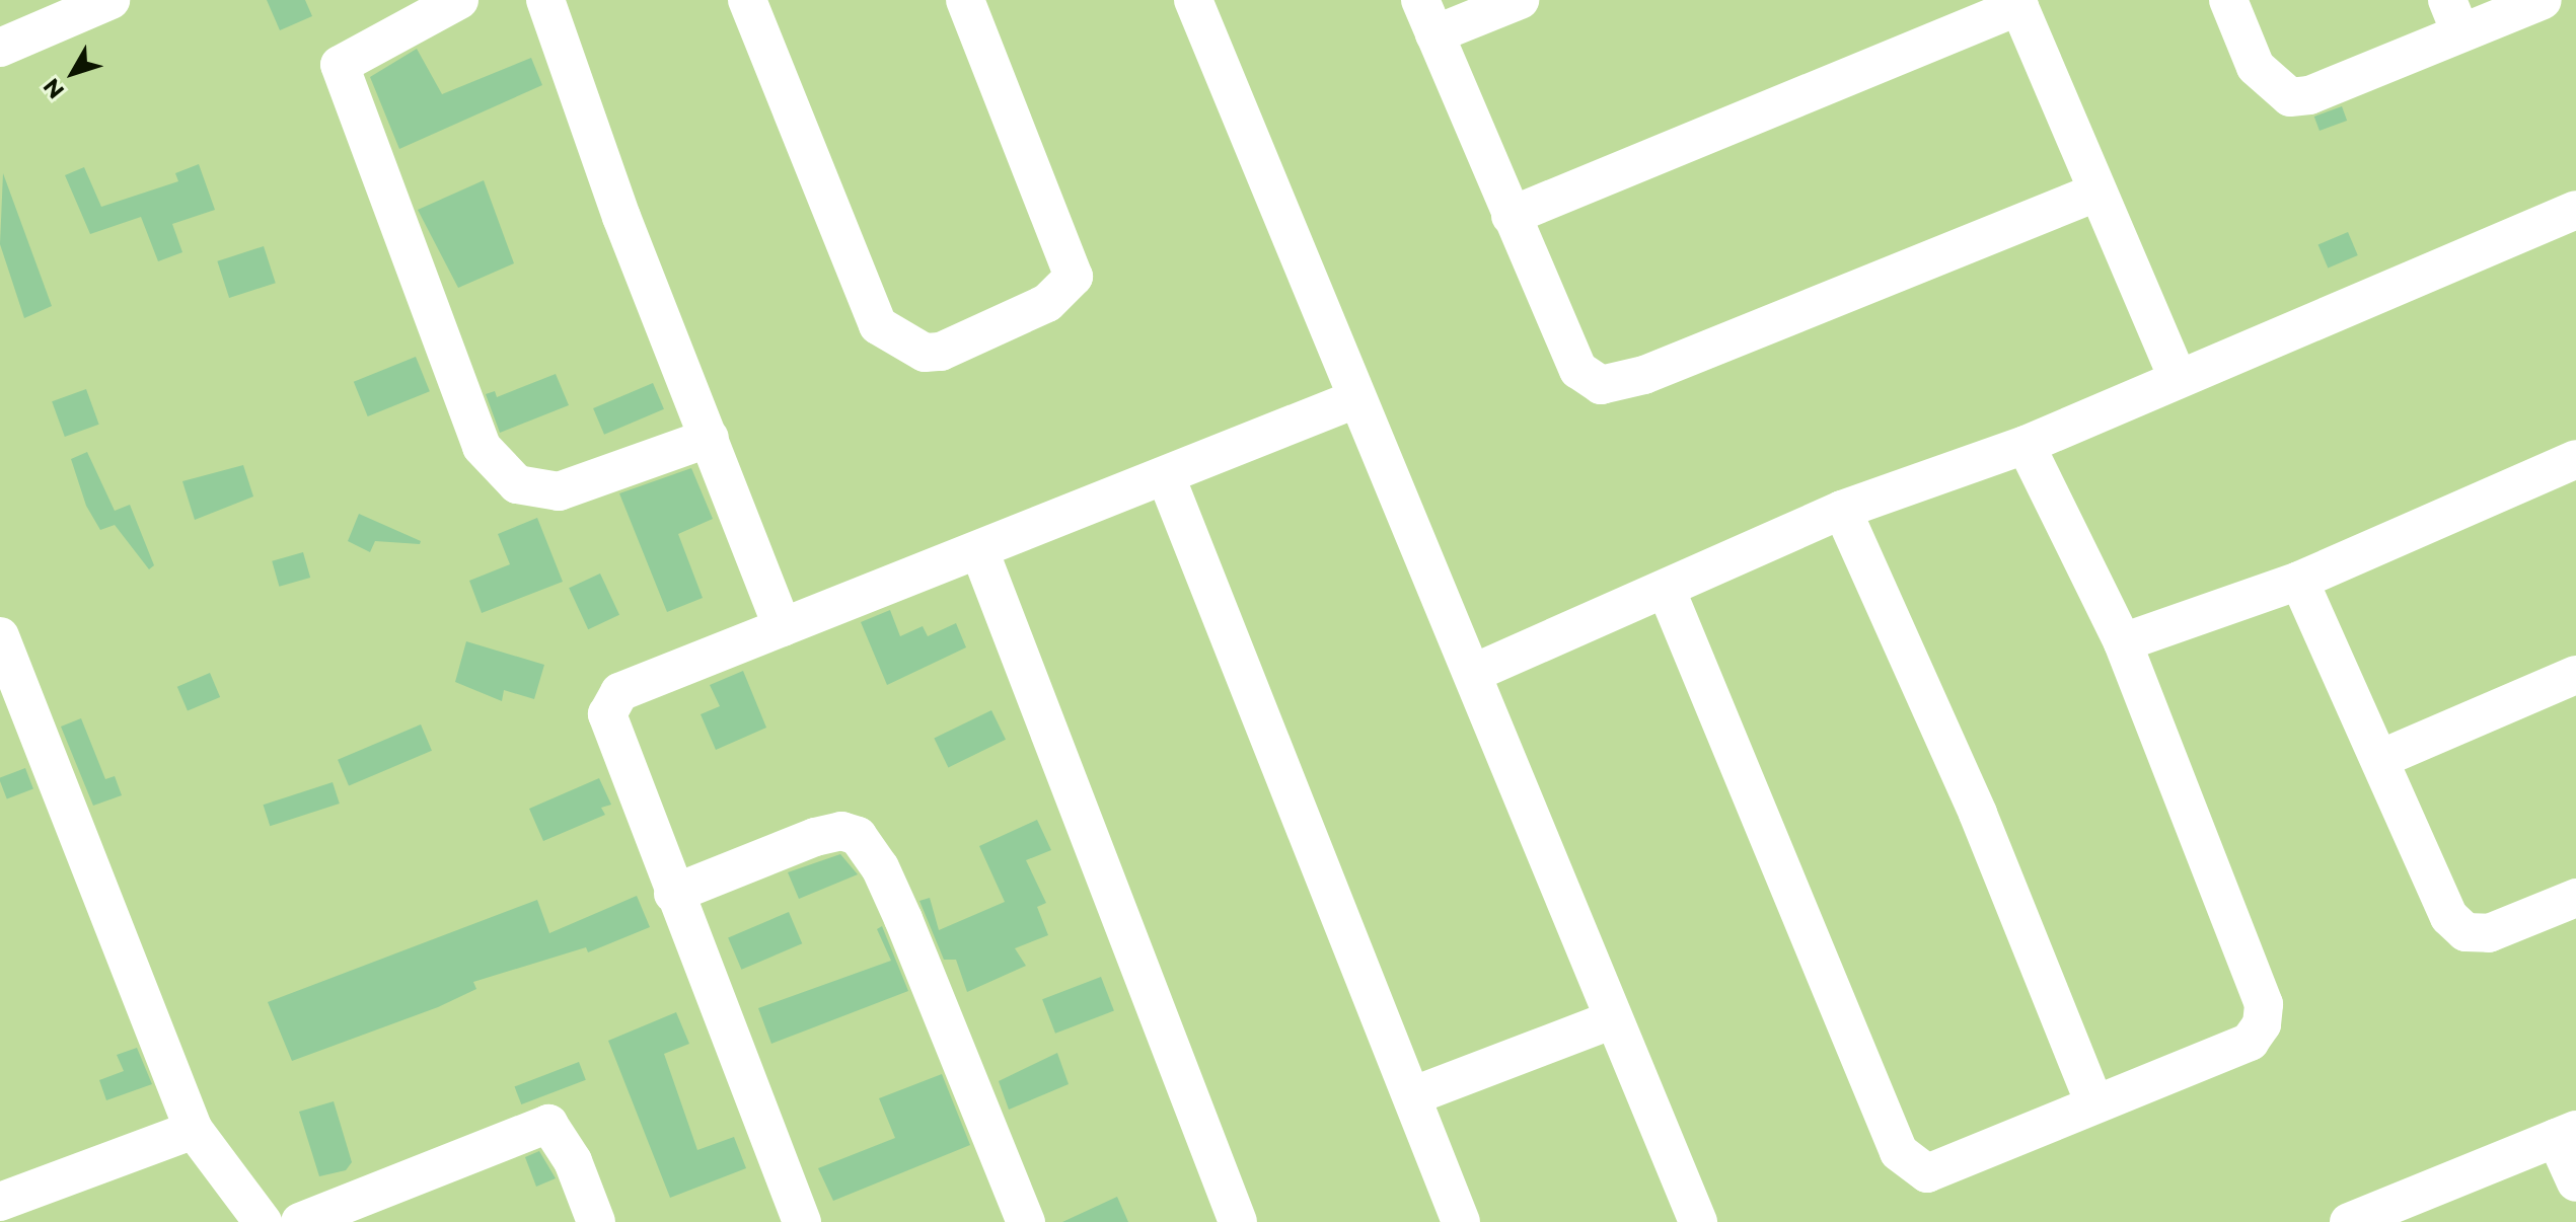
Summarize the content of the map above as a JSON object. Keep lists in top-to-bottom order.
{
  "north": "bottom left"
}
